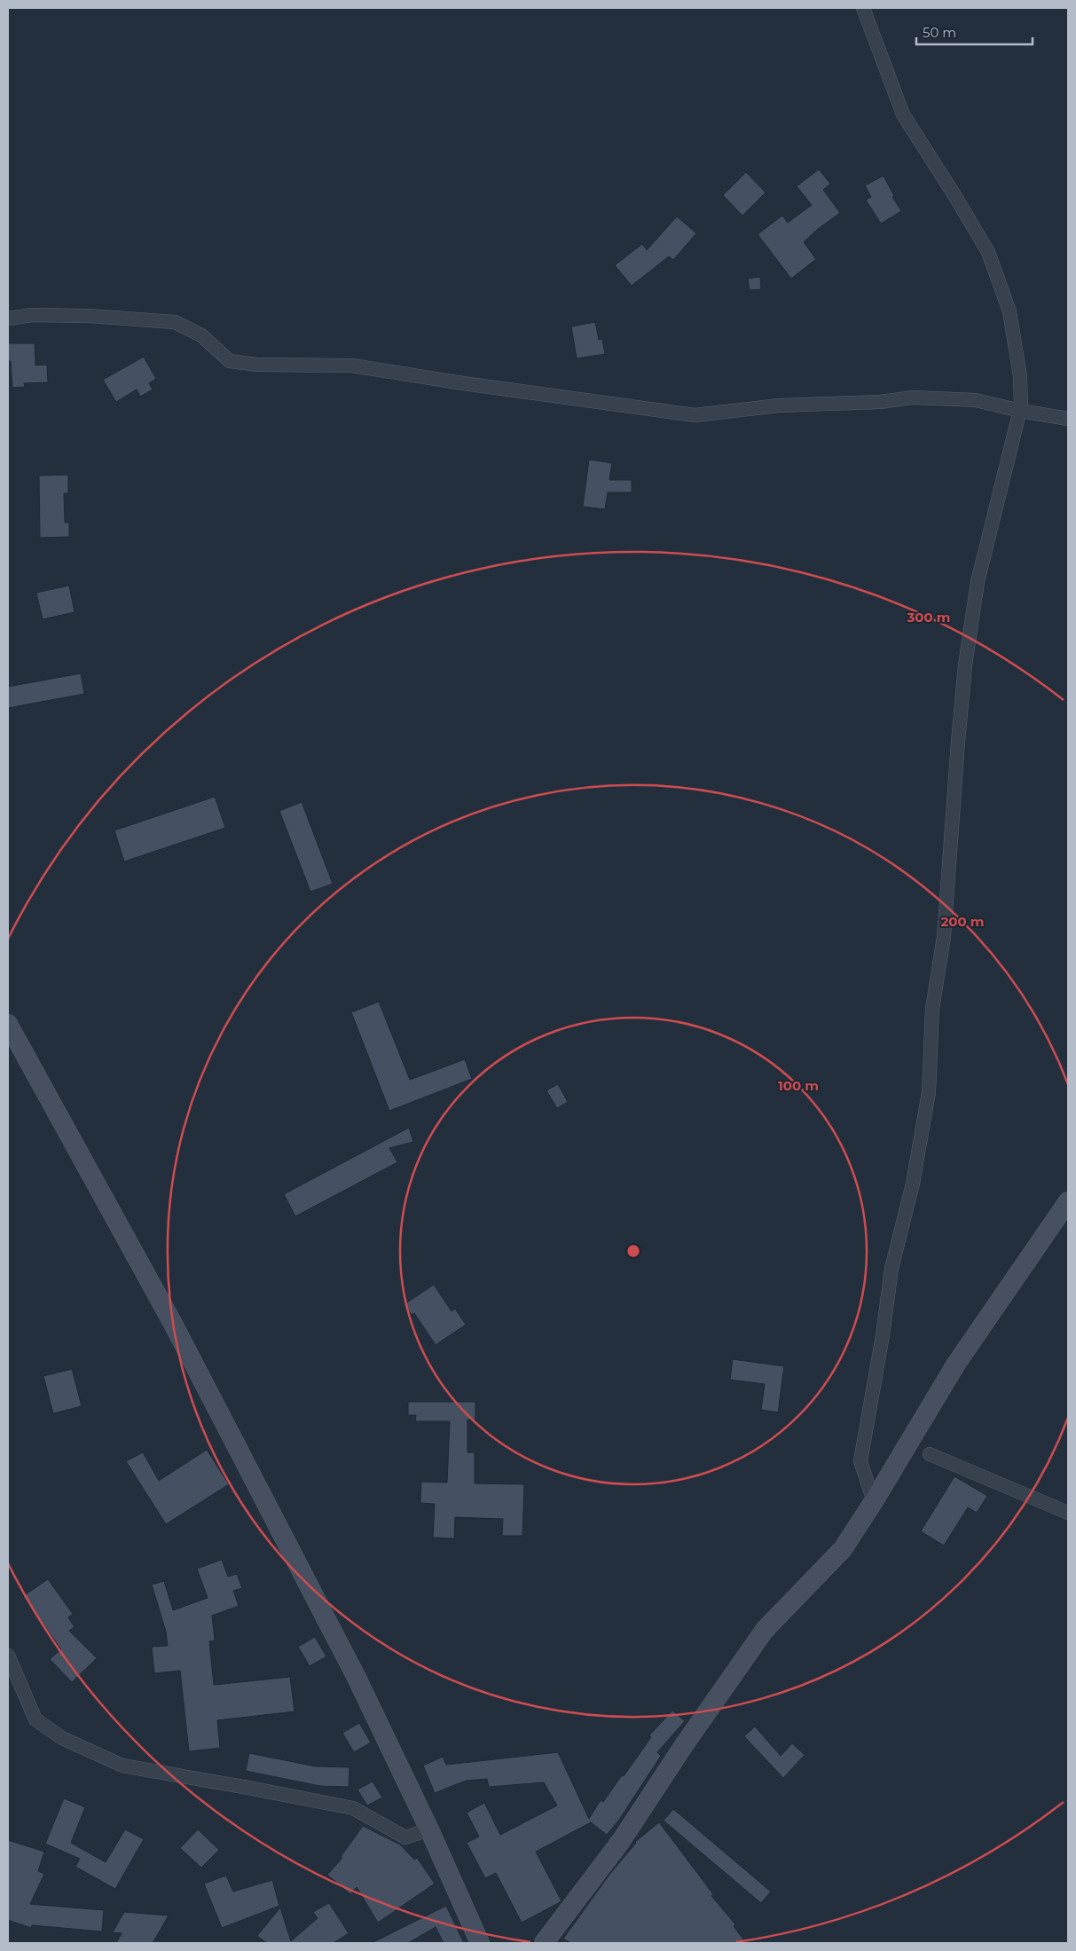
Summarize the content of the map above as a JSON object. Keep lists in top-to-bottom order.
{
  "scale_bar": "50 m",
  "rings": ["300 m", "200 m", "100 m"]
}
